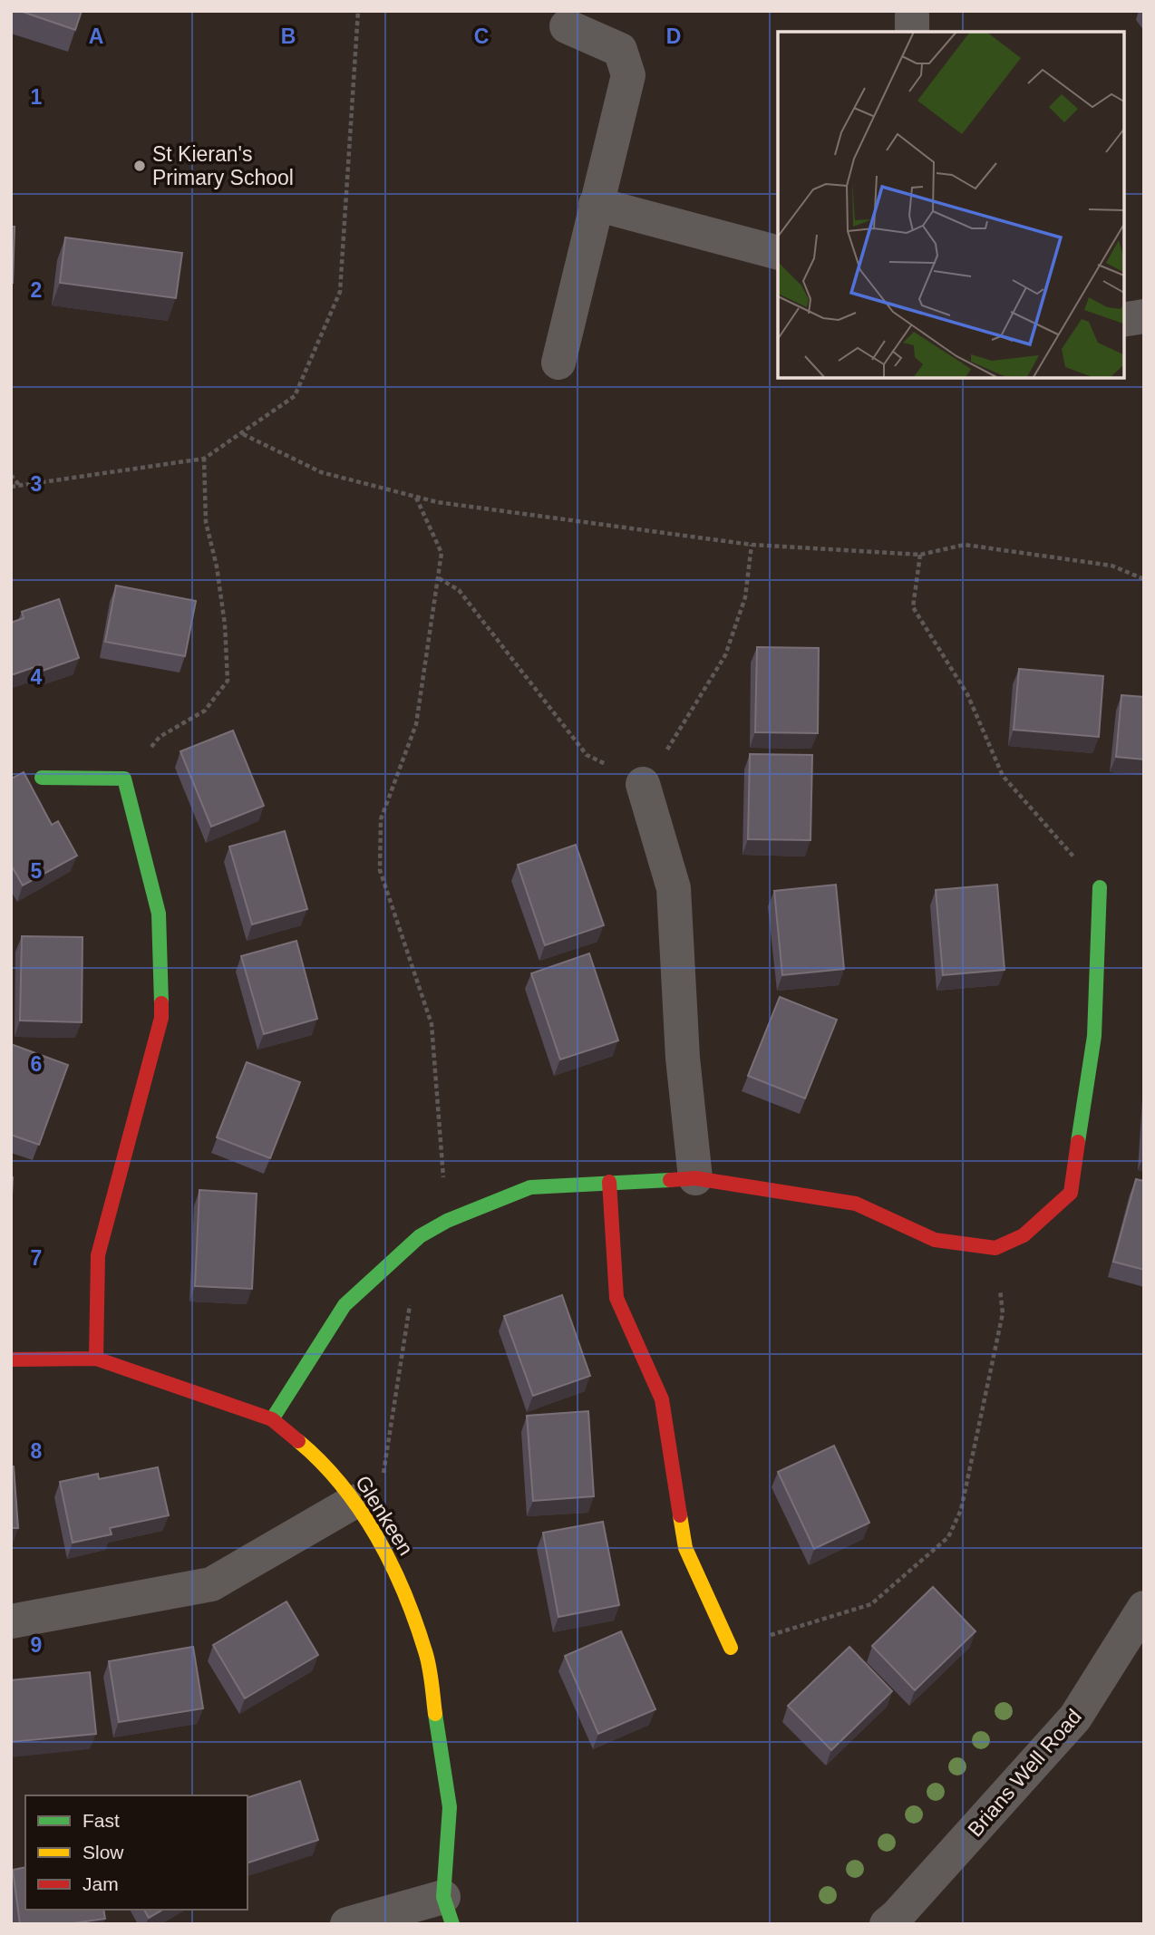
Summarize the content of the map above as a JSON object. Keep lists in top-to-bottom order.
{
  "streets": {
    "street": ["Glenkeen", "Brians Well Road"]
  },
  "places": ["St Kieran's Primary School"],
  "legend": ["Fast", "Slow", "Jam"],
  "grid": {
    "columns": [
      "A",
      "B",
      "C",
      "D"
    ],
    "rows": [
      "1",
      "2",
      "3",
      "4",
      "5",
      "6",
      "7",
      "8",
      "9"
    ]
  }
}
